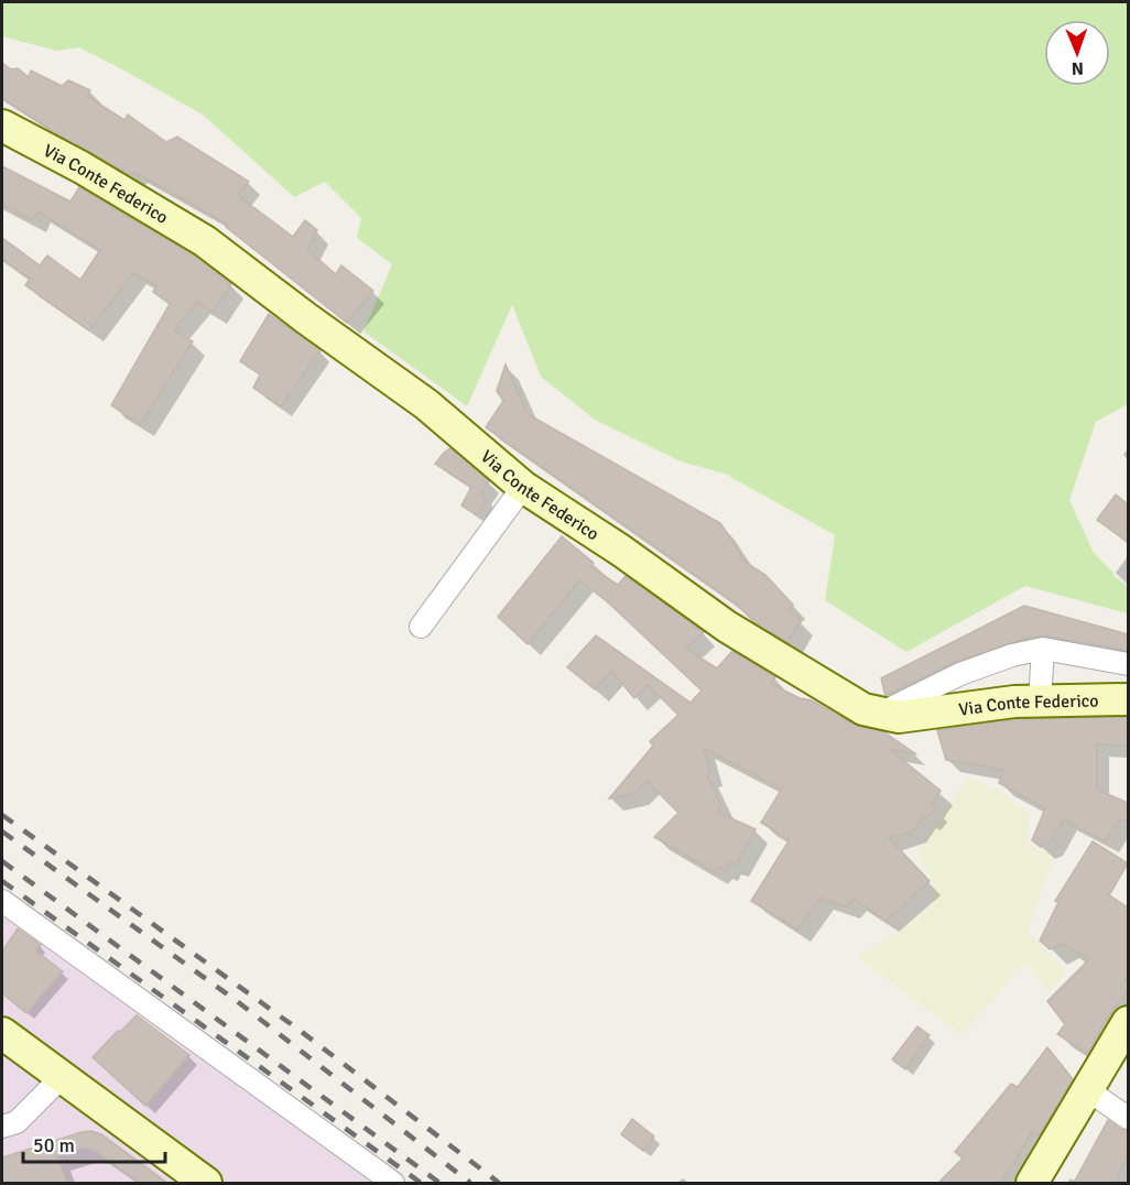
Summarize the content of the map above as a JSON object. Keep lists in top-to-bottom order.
{
  "streets": {
    "street": ["Via Conte Federico"]
  },
  "scale_bar": "50 m",
  "north": "bottom"
}
